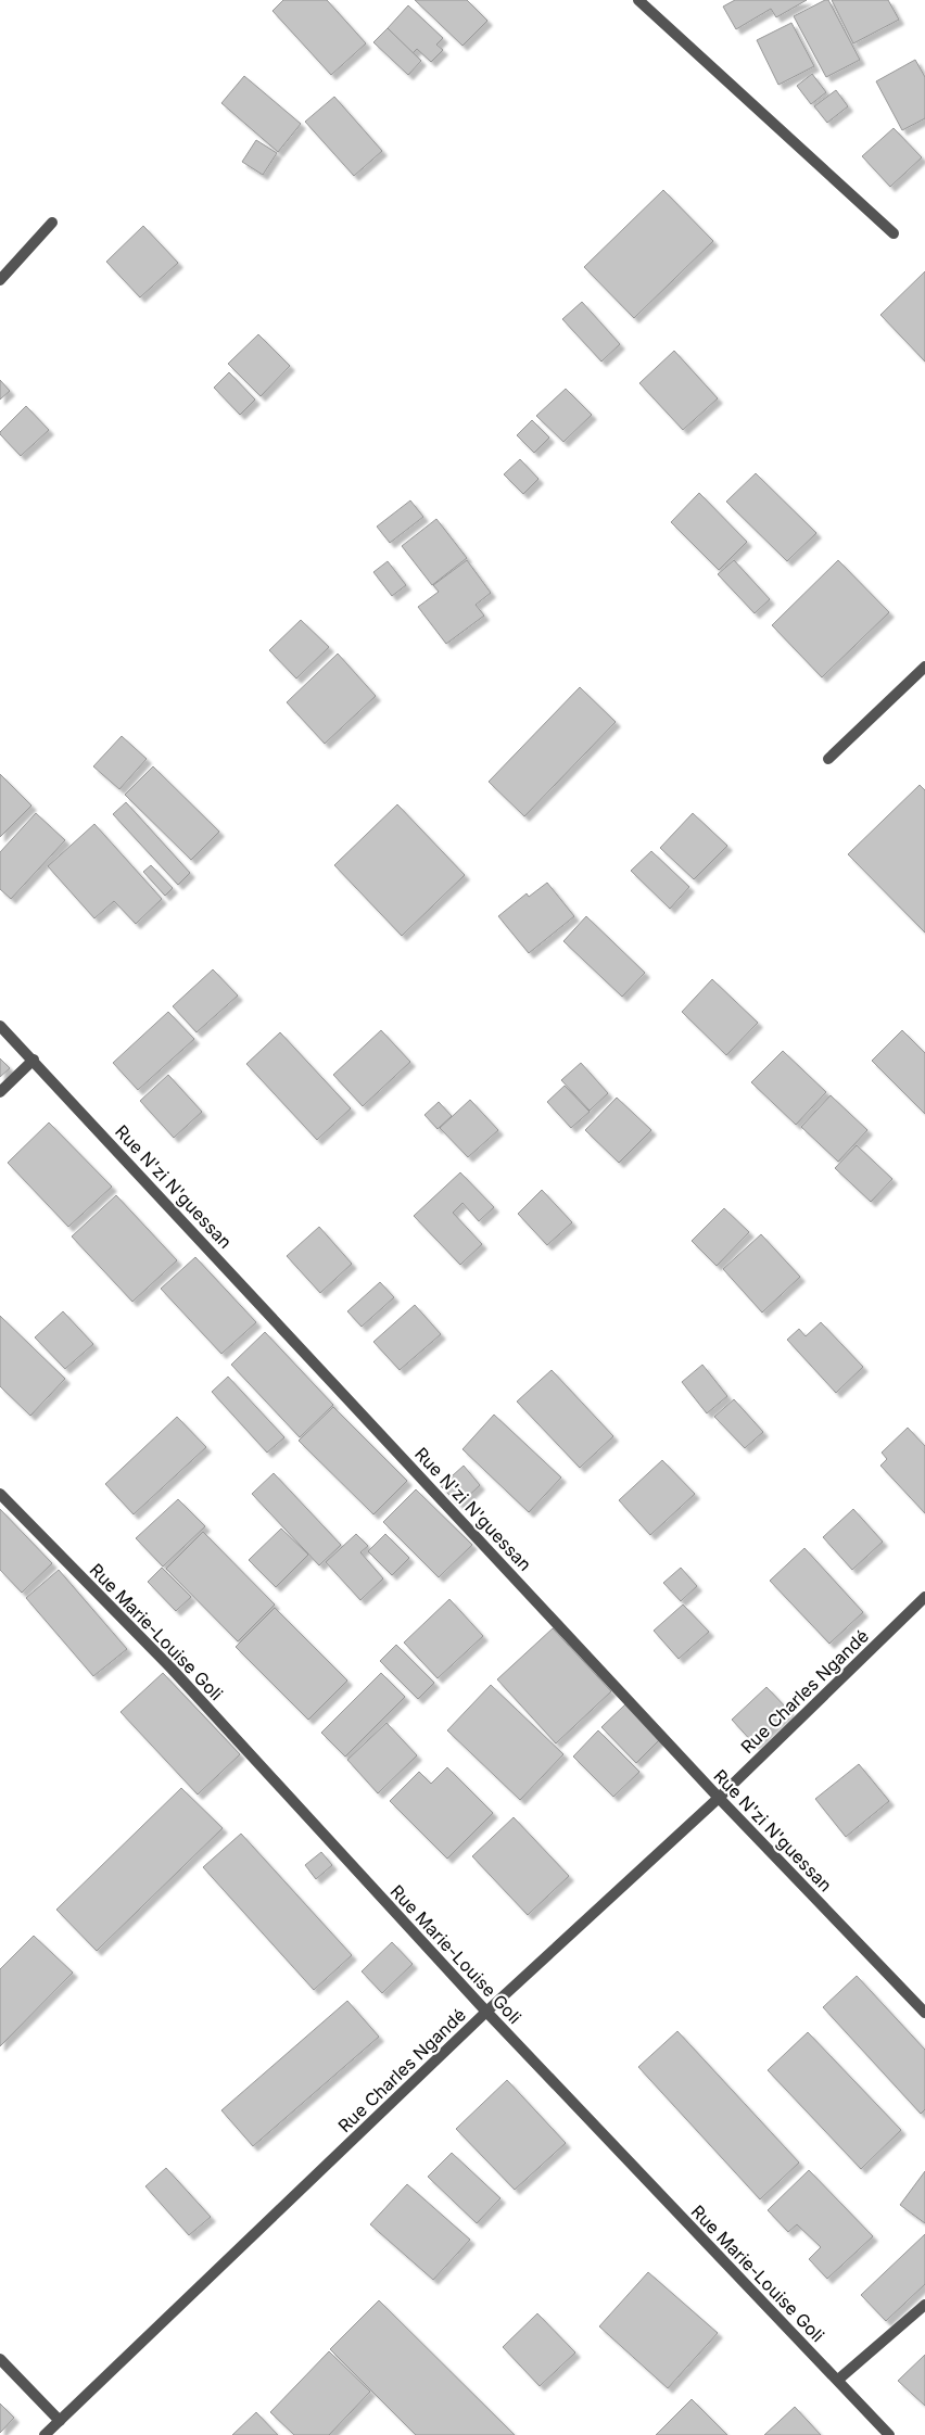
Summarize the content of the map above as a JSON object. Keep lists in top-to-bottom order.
{
  "streets": {
    "street": ["Rue N'zi N'guessan", "Rue Marie-Louise Goli", "Rue Charles Ngandé"]
  },
  "crossings": [
    ["Rue N'zi N'guessan", "Rue Charles Ngandé"],
    ["Rue Marie-Louise Goli", "Rue Charles Ngandé"]
  ]
}
